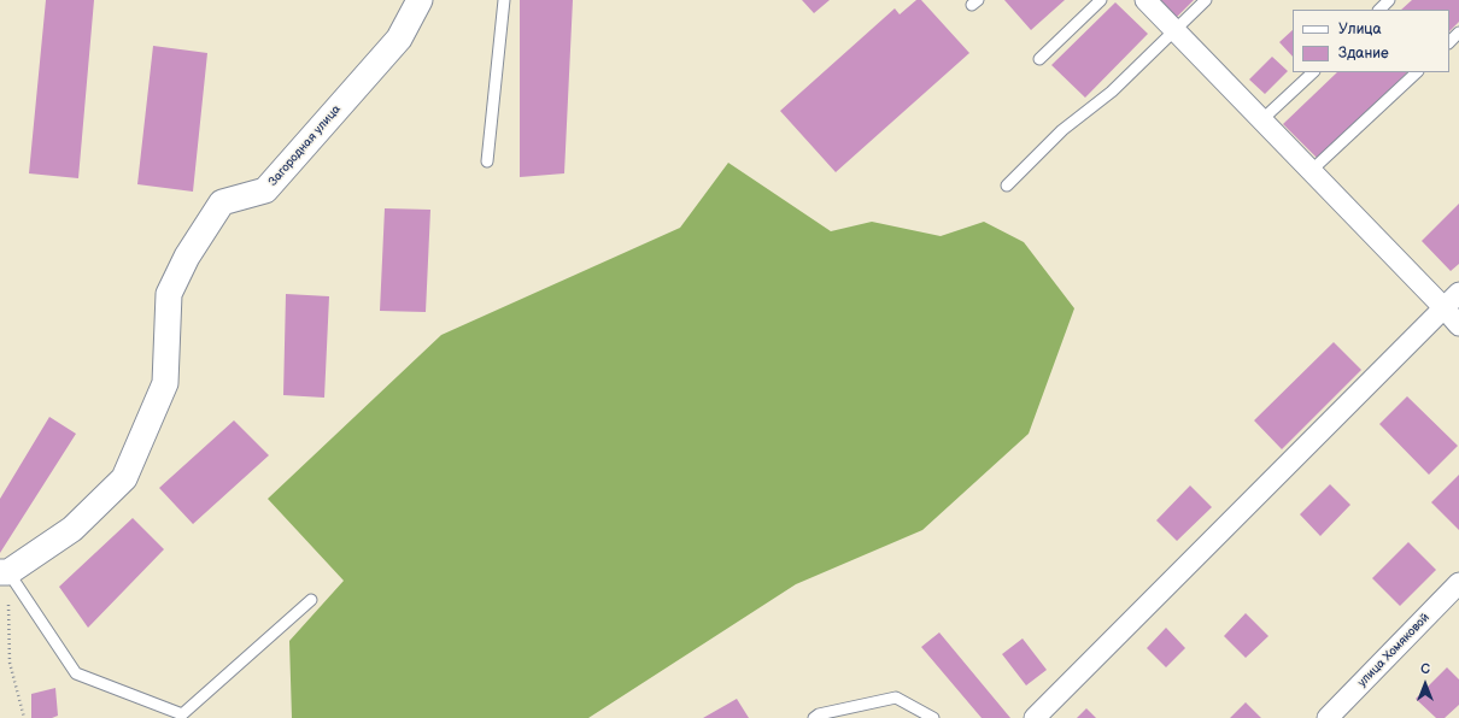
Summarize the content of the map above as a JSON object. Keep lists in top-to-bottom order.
{
  "streets": {
    "street": ["Загородная улица", "улица Хомяковой"]
  },
  "legend": ["Улица", "Здание"],
  "north": "top"
}
